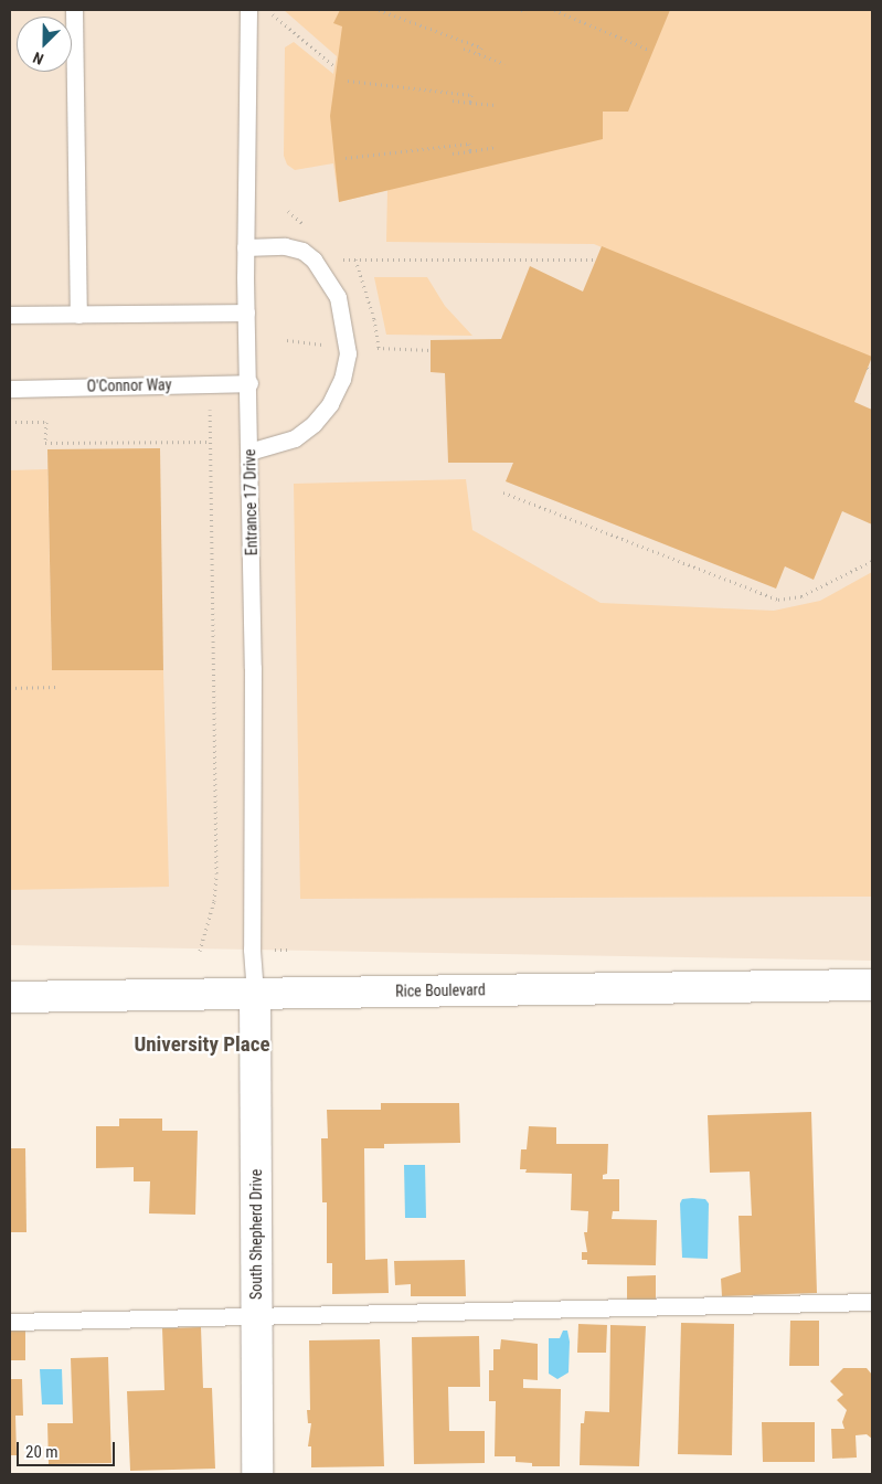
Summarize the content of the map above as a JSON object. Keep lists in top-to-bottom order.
{
  "streets": {
    "main road": ["Rice Boulevard", "South Shepherd Drive"],
    "lane": ["O'Connor Way", "Entrance 17 Drive"]
  },
  "crossings": [
    ["O'Connor Way", "Entrance 17 Drive"],
    ["Entrance 17 Drive", "Rice Boulevard"],
    ["Entrance 17 Drive", "South Shepherd Drive"],
    ["Rice Boulevard", "South Shepherd Drive"]
  ],
  "districts": ["University Place"],
  "scale_bar": "20 m",
  "north": "bottom left"
}
